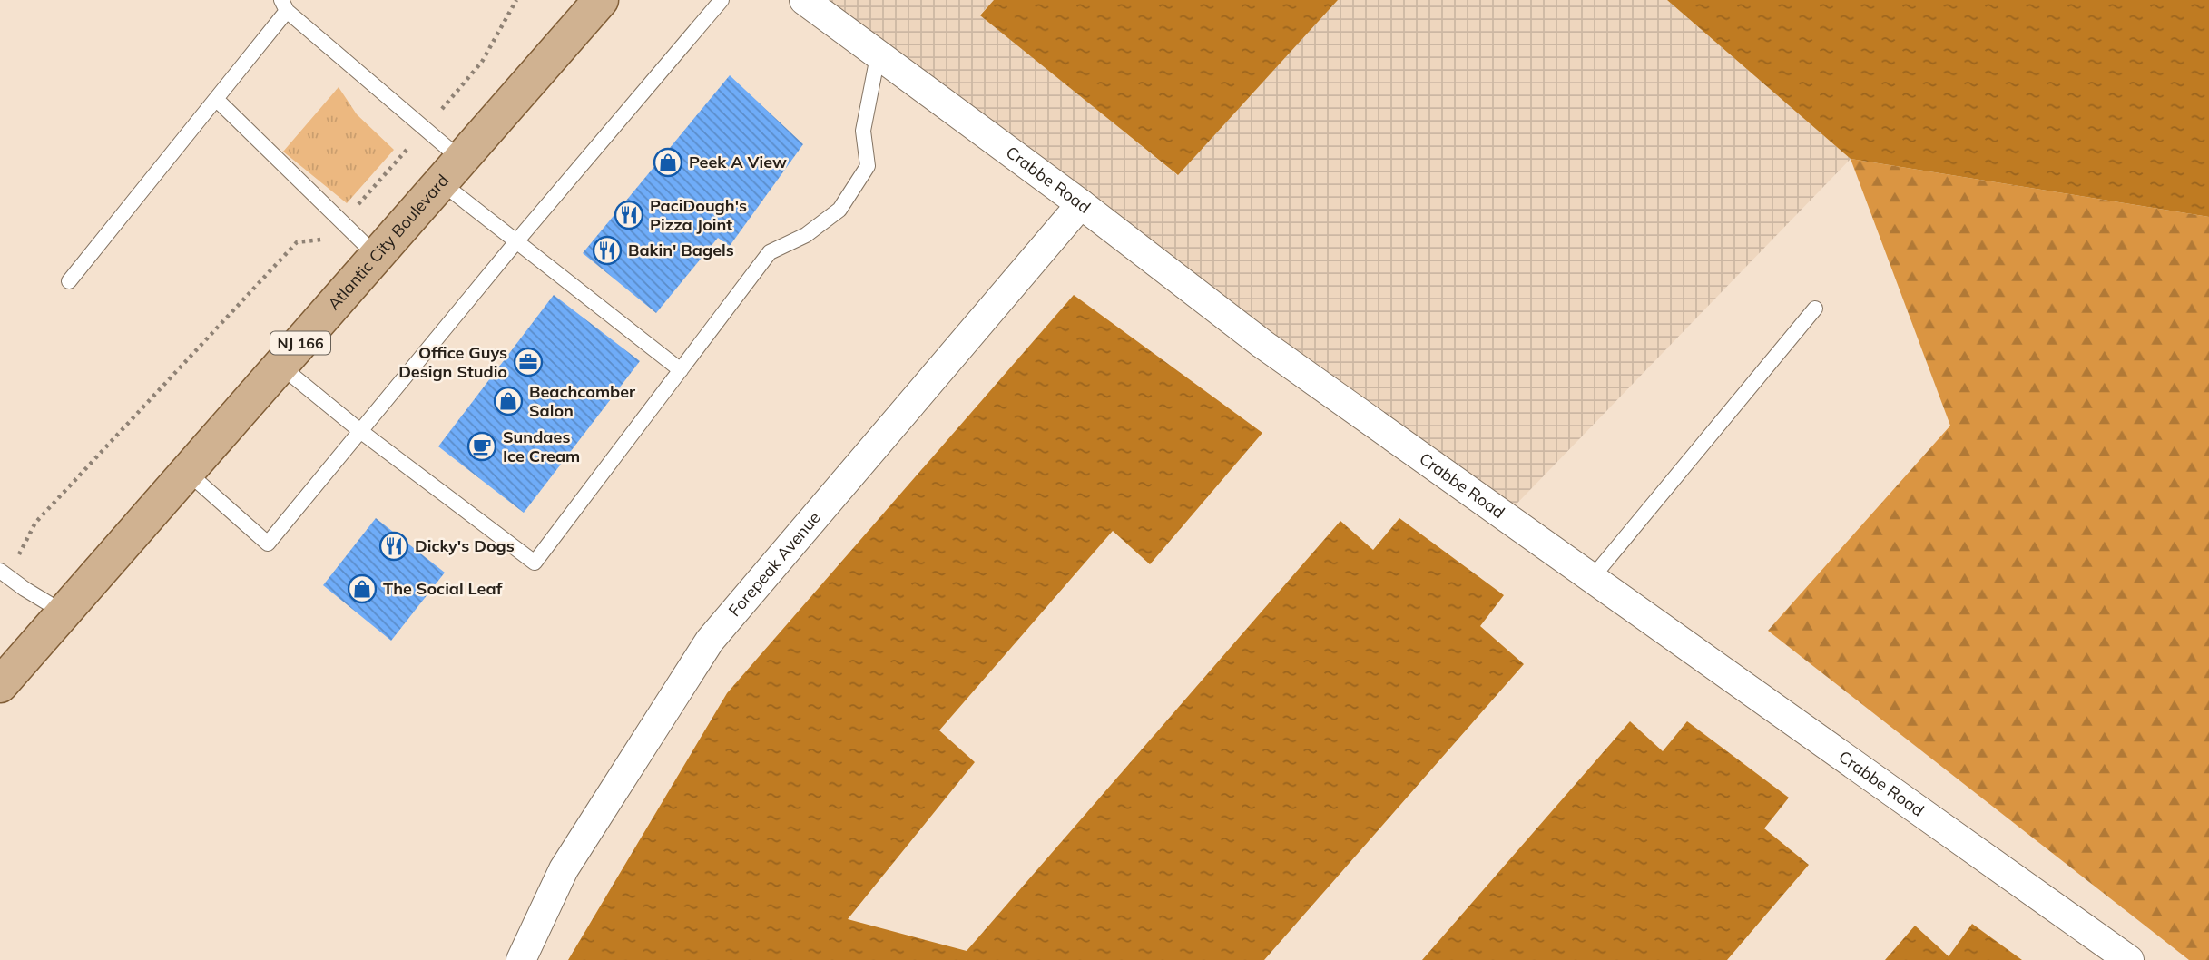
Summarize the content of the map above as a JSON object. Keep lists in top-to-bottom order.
{
  "streets": {
    "main road": ["Atlantic City Boulevard", "NJ 166"],
    "street": ["Crabbe Road", "Forepeak Avenue"]
  },
  "crossings": [
    ["Crabbe Road", "Forepeak Avenue"]
  ],
  "places": {
    "shop": ["Peek A View", "Beachcomber Salon", "The Social Leaf"],
    "restaurant": ["PaciDough's Pizza Joint", "Bakin' Bagels", "Dicky's Dogs"],
    "office": ["Office Guys Design Studio"],
    "cafe": ["Sundaes Ice Cream"]
  }
}
